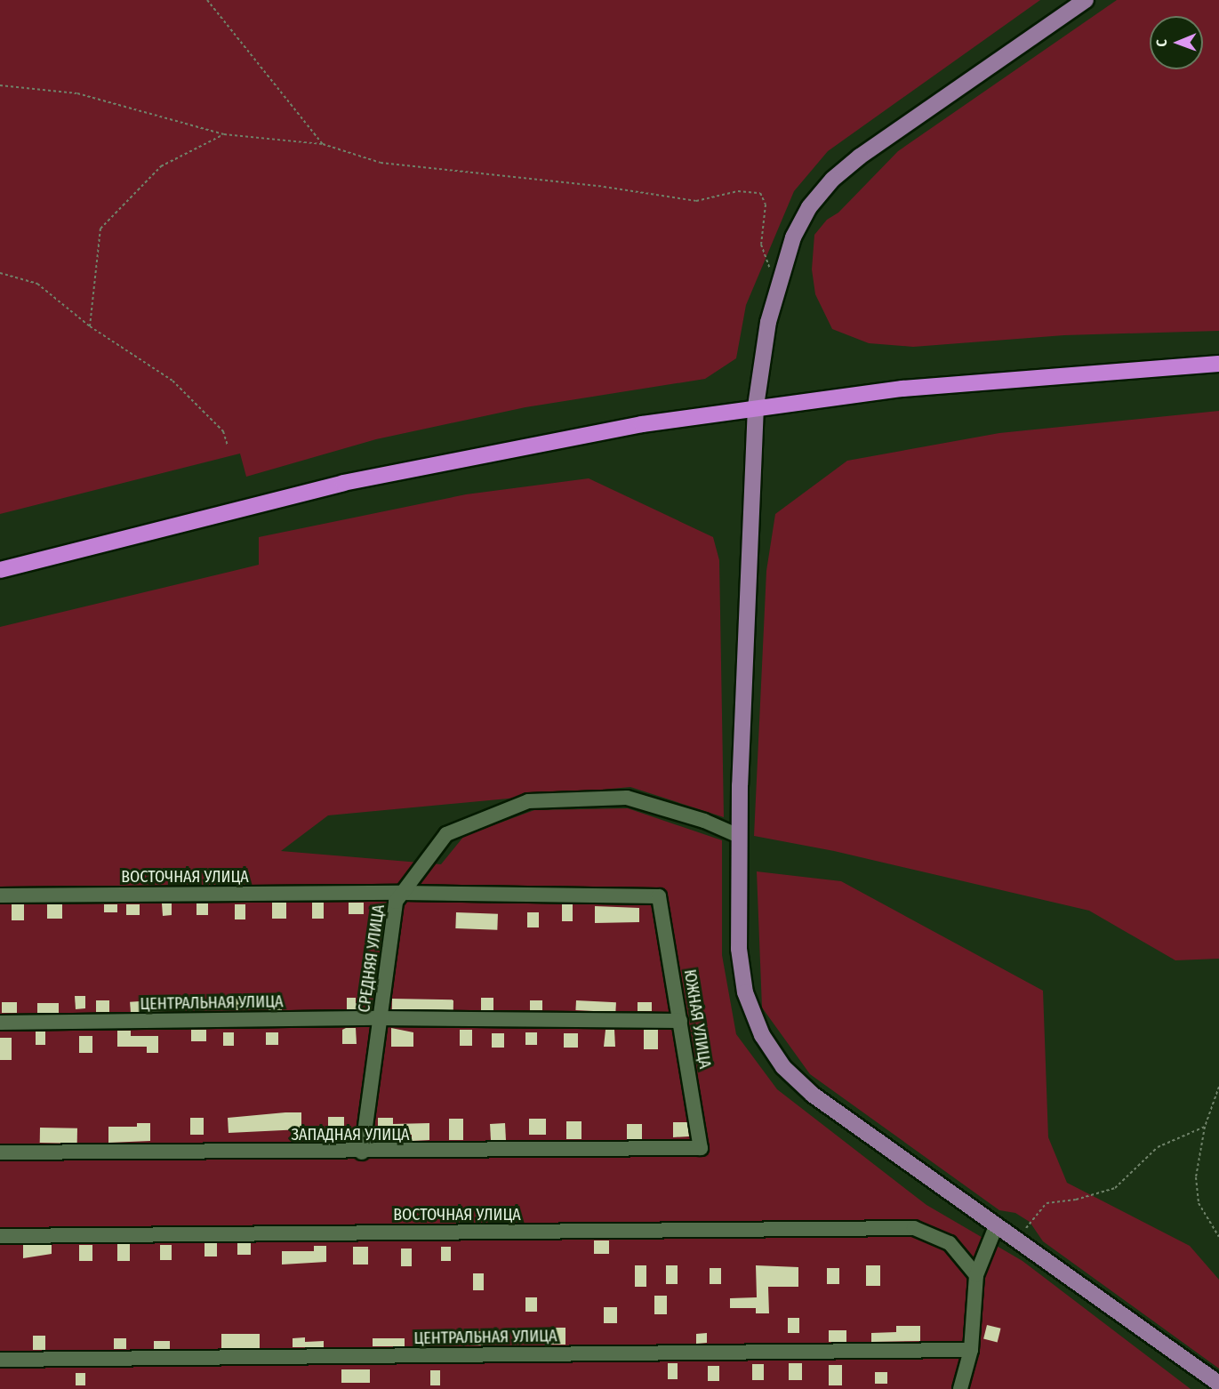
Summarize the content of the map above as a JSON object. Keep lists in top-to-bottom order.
{
  "streets": {
    "street": [
      "ВОСТОЧНАЯ УЛИЦА",
      "СРЕДНЯЯ УЛИЦА",
      "ЦЕНТРАЛЬНАЯ УЛИЦА",
      "ЮЖНАЯ УЛИЦА",
      "ЗАПАДНАЯ УЛИЦА"
    ]
  },
  "crossings": [
    ["ВОСТОЧНАЯ УЛИЦА", "СРЕДНЯЯ УЛИЦА"],
    ["ВОСТОЧНАЯ УЛИЦА", "ЮЖНАЯ УЛИЦА"],
    ["СРЕДНЯЯ УЛИЦА", "ЦЕНТРАЛЬНАЯ УЛИЦА"],
    ["СРЕДНЯЯ УЛИЦА", "ЗАПАДНАЯ УЛИЦА"],
    ["ЦЕНТРАЛЬНАЯ УЛИЦА", "ЮЖНАЯ УЛИЦА"],
    ["ЮЖНАЯ УЛИЦА", "ЗАПАДНАЯ УЛИЦА"]
  ],
  "north": "left"
}
